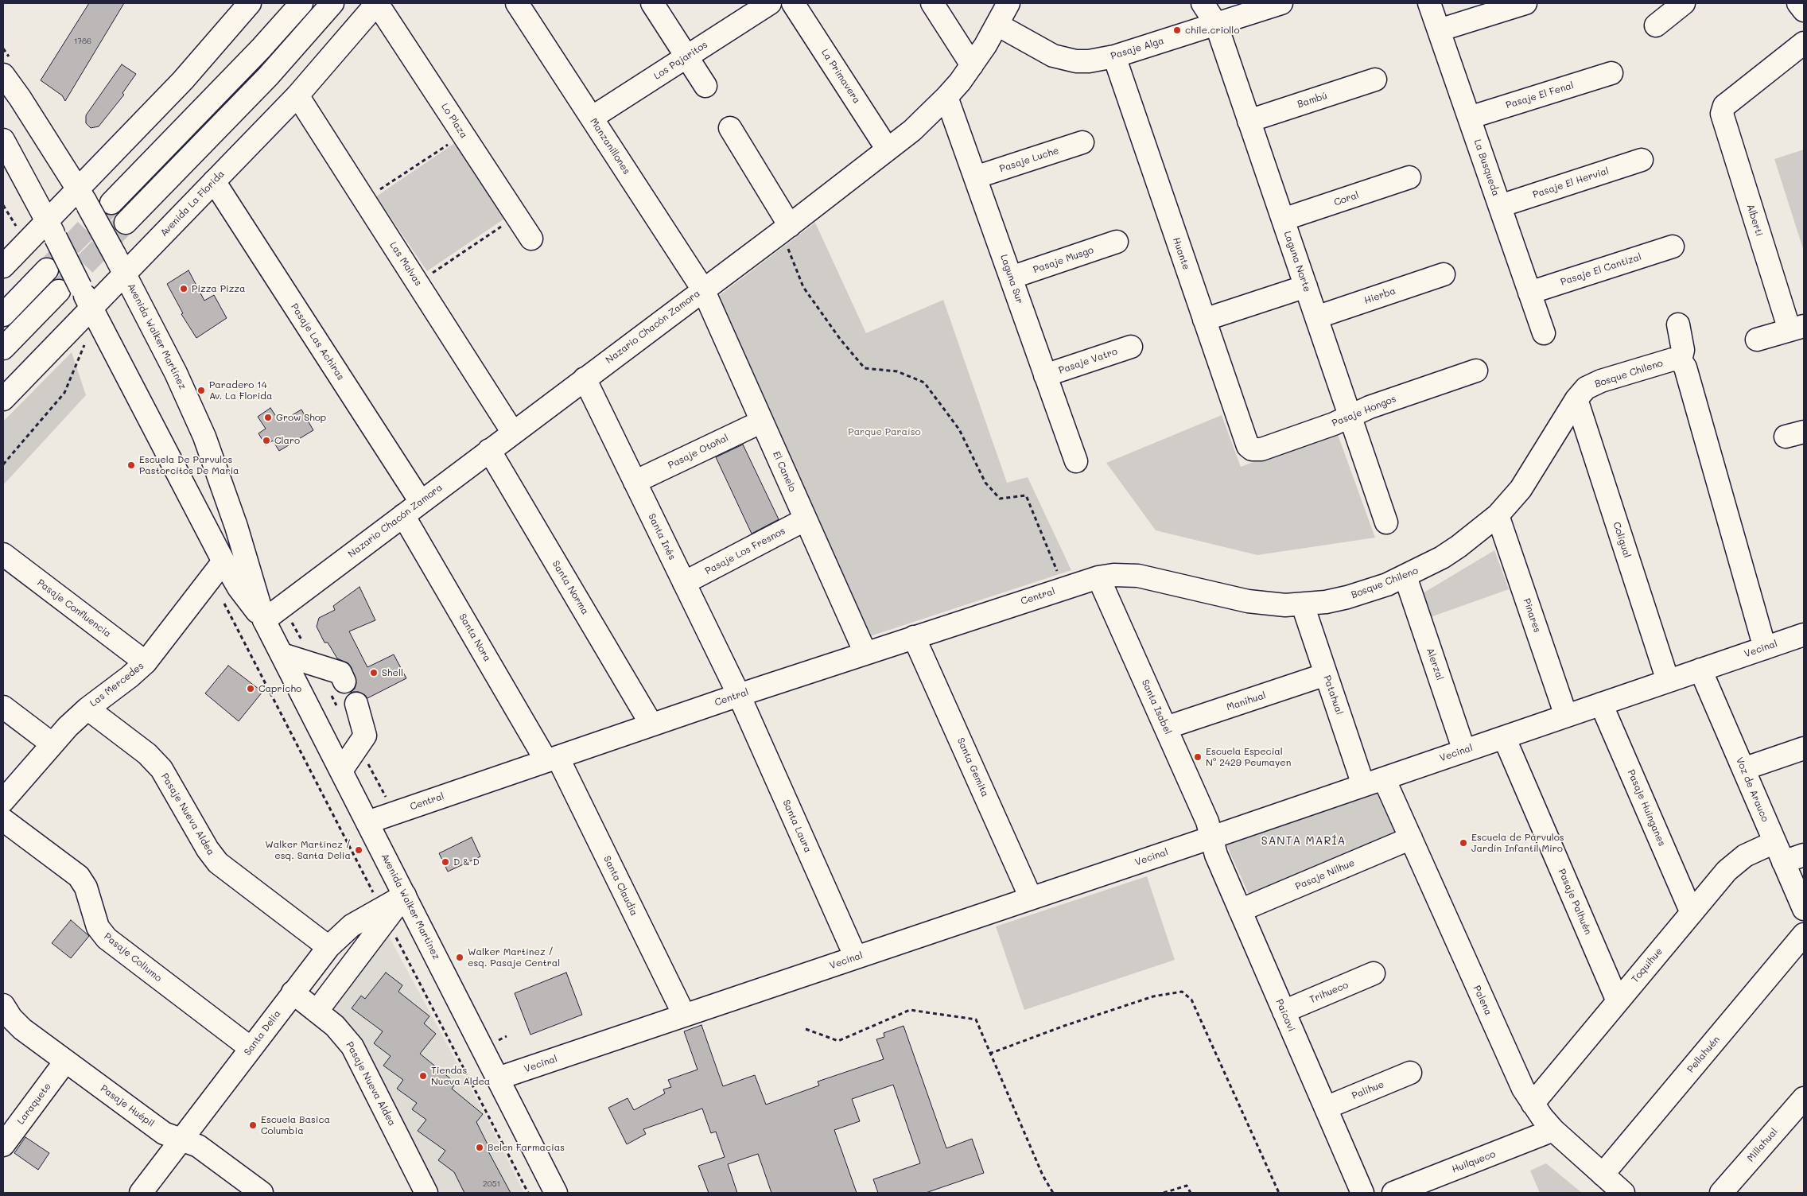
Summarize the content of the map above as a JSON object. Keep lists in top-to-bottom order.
{
  "streets": {
    "street": [
      "Pasaje Alga",
      "Los Pajaritos",
      "La Primavera",
      "Pasaje El Fenal",
      "Bambú",
      "Lo Plaza",
      "Manzanillones",
      "Pasaje Luche",
      "La Busqueda",
      "Pasaje El Hervial",
      "Coral",
      "Avenida La Florida",
      "Alberti",
      "Huante",
      "Pasaje Musgo",
      "Laguna Norte",
      "Las Malvas",
      "Pasaje El Cantizal",
      "Laguna Sur",
      "Hierba",
      "Nazario Chacón Zamora",
      "Avenida Walker Martínez",
      "Pasaje Las Achiras",
      "Pasaje Vatro",
      "Bosque Chileno",
      "Pasaje Hongos",
      "Pasaje Otoñal",
      "El Canelo",
      "Santa Inés",
      "Coligual",
      "Pasaje Los Fresnos",
      "Santa Norma",
      "Central",
      "Pasaje Confluencia",
      "Pinares",
      "Santa Nora",
      "Vecinal",
      "Alerzal",
      "Las Mercedes",
      "Patahual",
      "Manihual",
      "Santa Isabel",
      "Santa Gemita",
      "Voz de Arauco",
      "Pasaje Huinganes",
      "Pasaje Nueva Aldea",
      "Santa Laura",
      "Pasaje Nilhue",
      "Santa Claudia",
      "Pasaje Palhuén",
      "Pasaje Coliumo",
      "Toquihue",
      "Trihueco",
      "Palena",
      "Paicaví",
      "Santa Delia",
      "Pellahuén",
      "Palihue",
      "Laraquete",
      "Pasaje Huépil",
      "Millahual",
      "Huilqueco"
    ]
  },
  "crossings": [
    ["Pasaje Alga", "Huante"],
    ["Pasaje Alga", "Laguna Norte"],
    ["Pasaje Alga", "Nazario Chacón Zamora"],
    ["Los Pajaritos", "Manzanillones"],
    ["La Primavera", "Nazario Chacón Zamora"],
    ["Pasaje El Fenal", "La Busqueda"],
    ["Bambú", "Laguna Norte"],
    ["Lo Plaza", "Avenida La Florida"],
    ["Manzanillones", "Nazario Chacón Zamora"],
    ["Manzanillones", "El Canelo"],
    ["Pasaje Luche", "Laguna Sur"],
    ["La Busqueda", "Pasaje El Hervial"],
    ["La Busqueda", "Pasaje El Cantizal"],
    ["Coral", "Laguna Norte"],
    ["Avenida La Florida", "Las Malvas"],
    ["Avenida La Florida", "Avenida Walker Martínez"],
    ["Avenida La Florida", "Pasaje Las Achiras"],
    ["Huante", "Pasaje Hongos"],
    ["Pasaje Musgo", "Laguna Sur"],
    ["Laguna Norte", "Hierba"],
    ["Laguna Norte", "Pasaje Hongos"],
    ["Las Malvas", "Nazario Chacón Zamora"],
    ["Laguna Sur", "Nazario Chacón Zamora"],
    ["Laguna Sur", "Pasaje Vatro"],
    ["Nazario Chacón Zamora", "Avenida Walker Martínez"],
    ["Nazario Chacón Zamora", "Pasaje Las Achiras"],
    ["Nazario Chacón Zamora", "El Canelo"],
    ["Nazario Chacón Zamora", "Santa Inés"],
    ["Nazario Chacón Zamora", "Santa Norma"],
    ["Nazario Chacón Zamora", "Santa Nora"],
    ["Avenida Walker Martínez", "Central"],
    ["Avenida Walker Martínez", "Vecinal"],
    ["Avenida Walker Martínez", "Las Mercedes"],
    ["Avenida Walker Martínez", "Santa Delia"],
    ["Bosque Chileno", "Coligual"],
    ["Bosque Chileno", "Central"],
    ["Bosque Chileno", "Pinares"],
    ["Bosque Chileno", "Alerzal"],
    ["Bosque Chileno", "Patahual"],
    ["Bosque Chileno", "Santa Isabel"],
    ["Pasaje Otoñal", "El Canelo"],
    ["Pasaje Otoñal", "Santa Inés"],
    ["El Canelo", "Pasaje Los Fresnos"],
    ["El Canelo", "Central"],
    ["Santa Inés", "Pasaje Los Fresnos"],
    ["Santa Inés", "Central"],
    ["Santa Inés", "Santa Laura"],
    ["Coligual", "Vecinal"],
    ["Santa Norma", "Central"],
    ["Central", "Santa Nora"],
    ["Central", "Santa Isabel"],
    ["Central", "Santa Gemita"],
    ["Central", "Santa Laura"],
    ["Central", "Santa Claudia"],
    ["Pasaje Confluencia", "Las Mercedes"],
    ["Pinares", "Vecinal"],
    ["Santa Nora", "Santa Claudia"],
    ["Vecinal", "Alerzal"],
    ["Vecinal", "Patahual"],
    ["Vecinal", "Santa Isabel"],
    ["Vecinal", "Santa Gemita"],
    ["Vecinal", "Voz de Arauco"],
    ["Vecinal", "Pasaje Huinganes"],
    ["Vecinal", "Santa Laura"],
    ["Vecinal", "Santa Claudia"],
    ["Vecinal", "Pasaje Palhuén"],
    ["Vecinal", "Palena"],
    ["Vecinal", "Paicaví"],
    ["Las Mercedes", "Pasaje Nueva Aldea"],
    ["Patahual", "Manihual"],
    ["Manihual", "Santa Isabel"],
    ["Santa Isabel", "Paicaví"],
    ["Voz de Arauco", "Toquihue"],
    ["Pasaje Huinganes", "Toquihue"],
    ["Pasaje Nueva Aldea", "Santa Delia"],
    ["Pasaje Nilhue", "Palena"],
    ["Pasaje Nilhue", "Paicaví"],
    ["Pasaje Palhuén", "Toquihue"],
    ["Pasaje Coliumo", "Santa Delia"],
    ["Toquihue", "Palena"],
    ["Trihueco", "Paicaví"],
    ["Palena", "Pellahuén"],
    ["Palena", "Huilqueco"],
    ["Paicaví", "Palihue"],
    ["Santa Delia", "Pasaje Huépil"],
    ["Laraquete", "Pasaje Huépil"]
  ],
  "districts": ["SANTA MARÍA"],
  "parks": ["Parque Paraíso"],
  "places": [
    "chile.criollo",
    "Pizza Pizza",
    "Paradero 14 Av. La Florida",
    "Grow Shop",
    "Claro",
    "Escuela De Parvulos Pastorcitos De Maria",
    "Shell",
    "Capricho",
    "Escuela Especial N° 2429 Peumayen",
    "Escuela de Párvulos Jardín Infantil Miro",
    "Walker Martínez / esq. Santa Delia",
    "D & D",
    "Walker Martínez / esq. Pasaje Central",
    "Tiendas Nueva Aldea",
    "Escuela Basica Columbia",
    "Belen Farmacias"
  ],
  "house_numbers": ["1786", "2051"]
}
